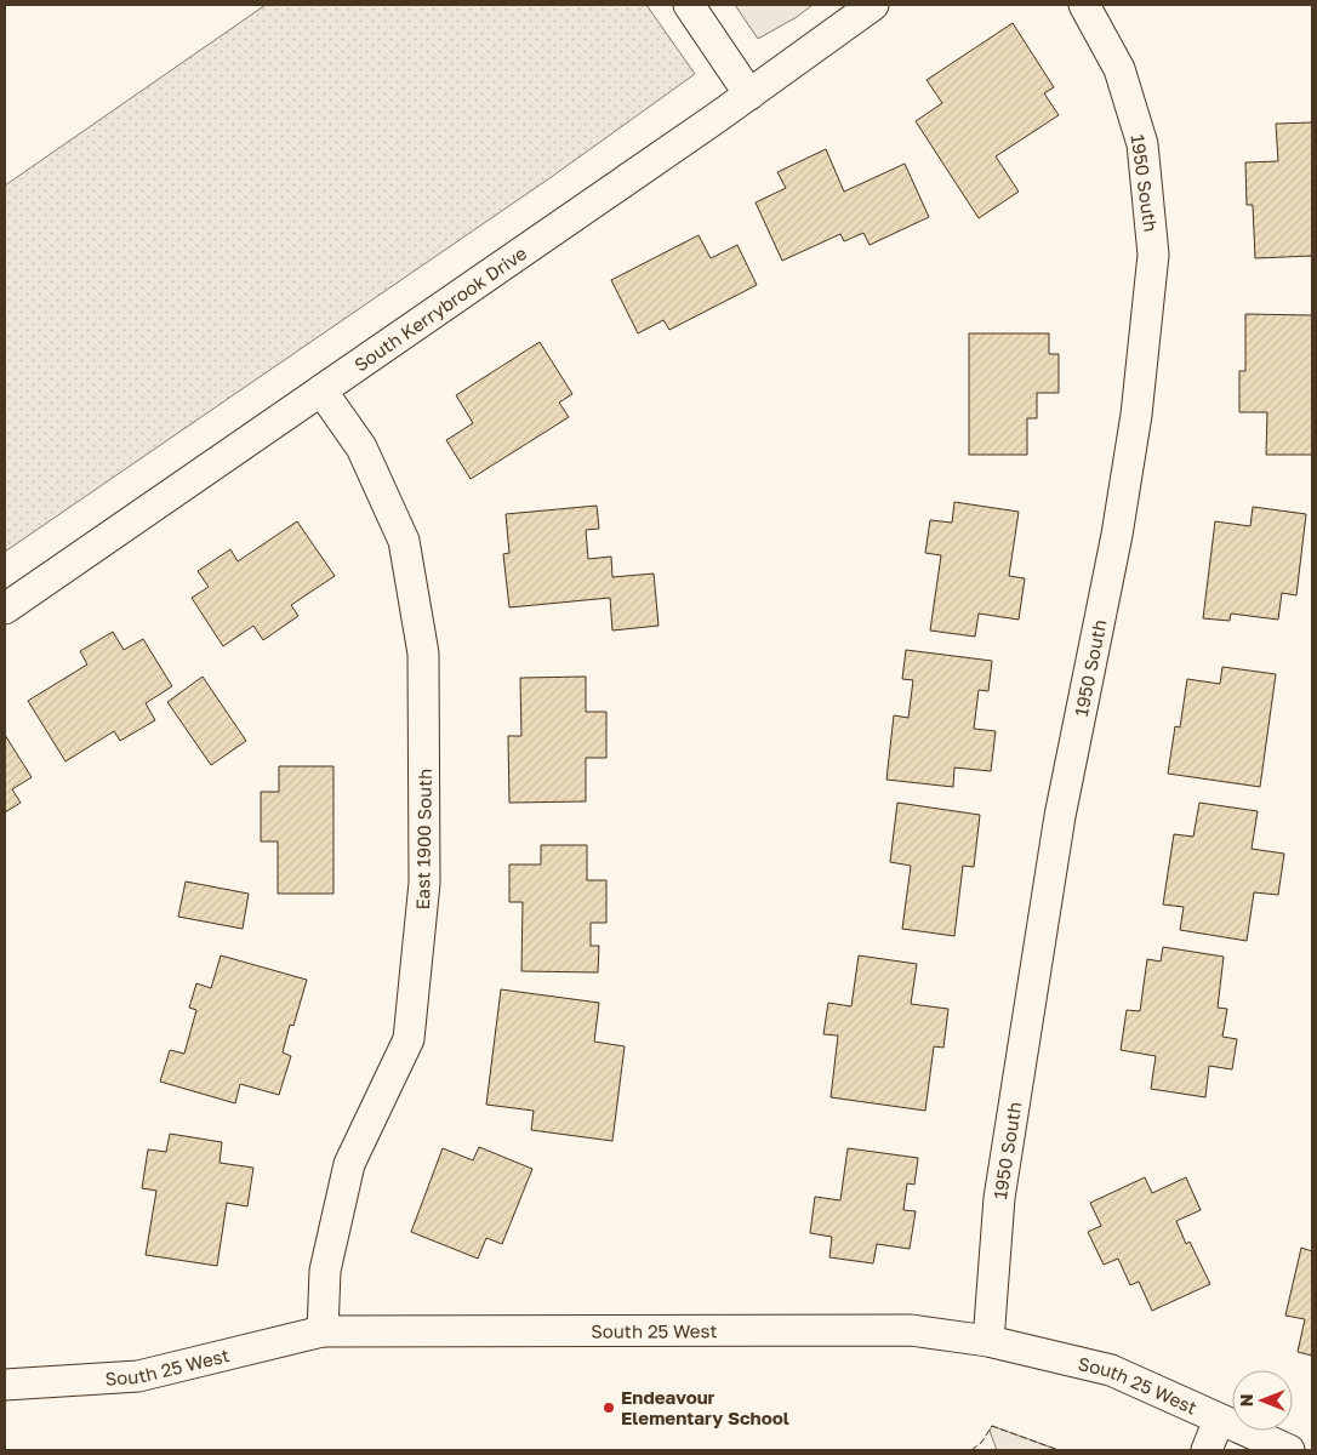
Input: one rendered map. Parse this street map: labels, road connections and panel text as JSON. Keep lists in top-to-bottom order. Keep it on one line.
{"streets":{"street":["1950 South","South Kerrybrook Drive","East 1900 South","South 25 West"]},"crossings":[["1950 South","South 25 West"],["South Kerrybrook Drive","East 1900 South"],["East 1900 South","South 25 West"]],"places":["Endeavour Elementary School"],"north":"left"}
